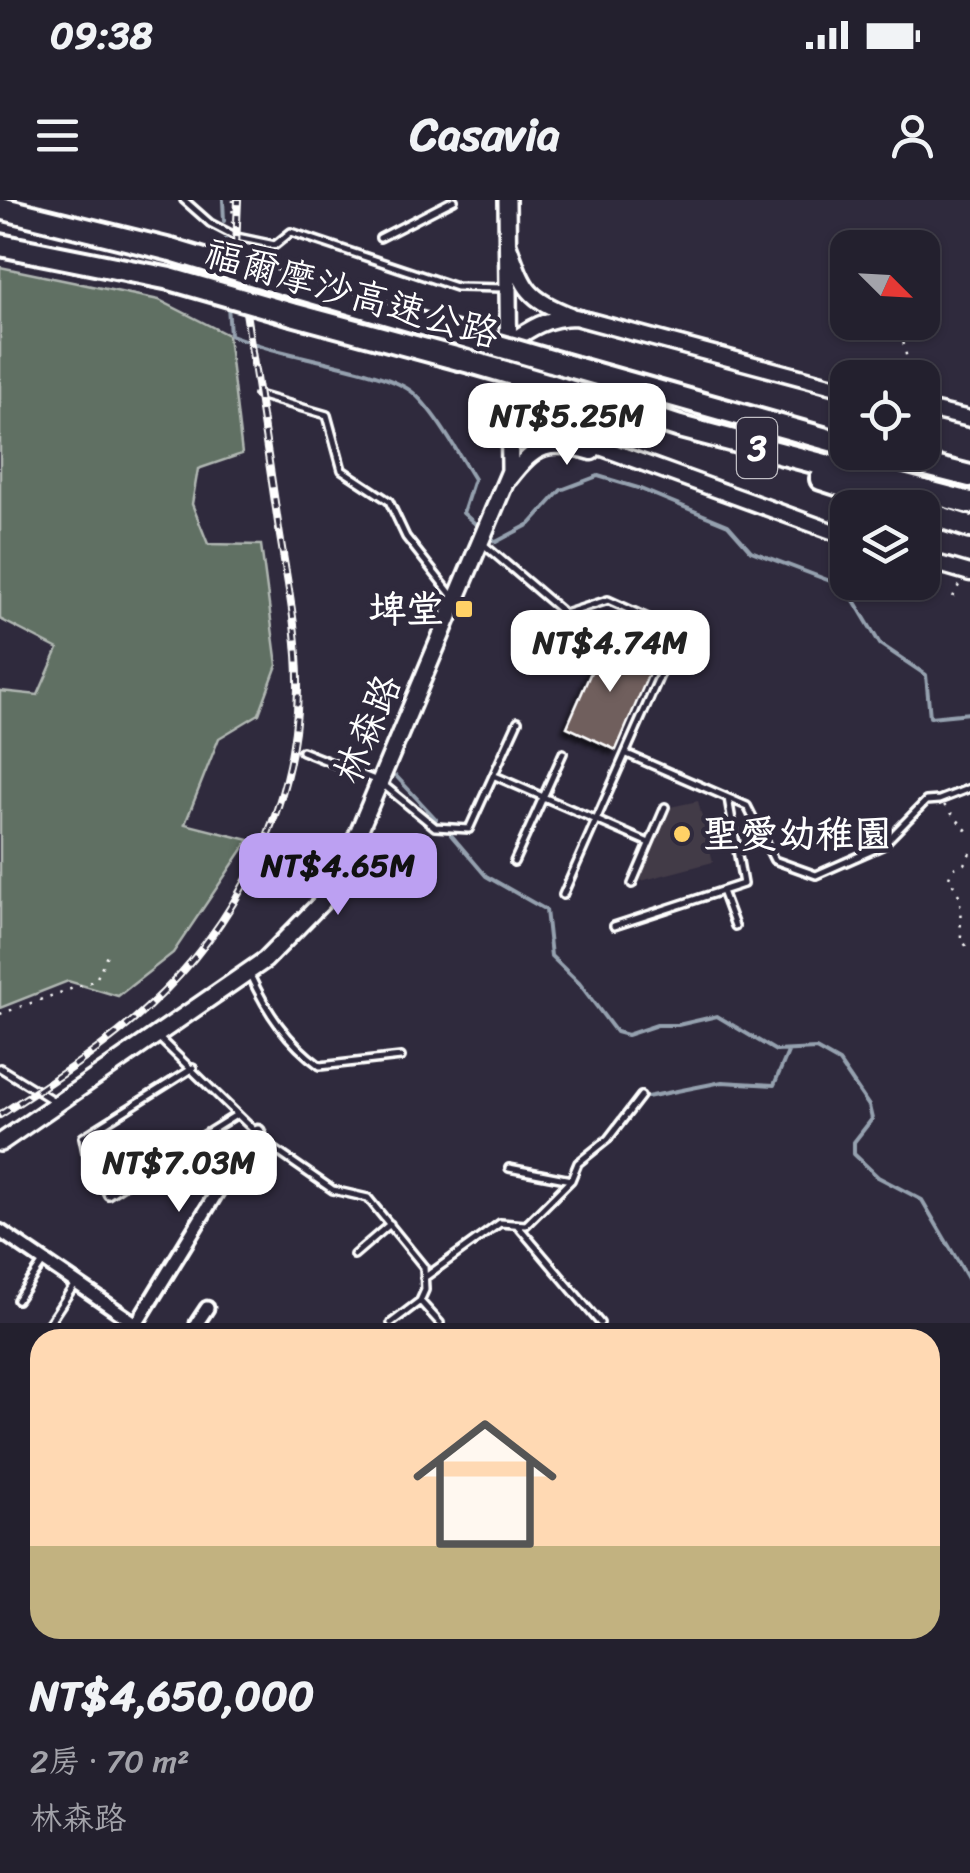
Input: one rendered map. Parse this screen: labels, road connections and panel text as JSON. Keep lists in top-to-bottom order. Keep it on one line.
{"streets":{"highway":["福爾摩沙高速公路","3"],"main road":["林森路"]},"places":{"transit":["埤堂"],"other":["聖愛幼稚園"]},"north":"bottom right","page":{"status":"09:38","header":"Casavia","price":["NT$5.25M","NT$4.74M","NT$4.65M","NT$7.03M"],"list":[{"name":"NT$4,650,000","note":"2房 · 70 m² · 林森路"}]}}
